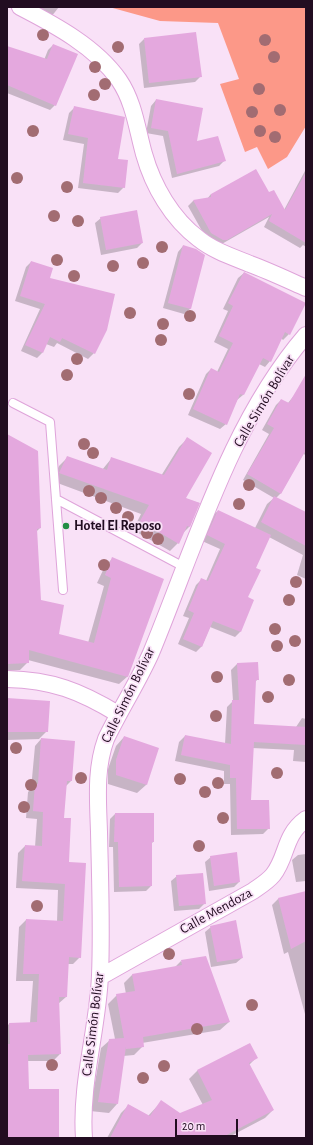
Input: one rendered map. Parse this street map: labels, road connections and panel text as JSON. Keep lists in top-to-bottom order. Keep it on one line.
{"streets":{"street":["Calle Simón Bolívar","Calle Mendoza"]},"crossings":[["Calle Simón Bolívar","Calle Mendoza"]],"places":["Hotel El Reposo"],"scale_bar":"20 m"}
